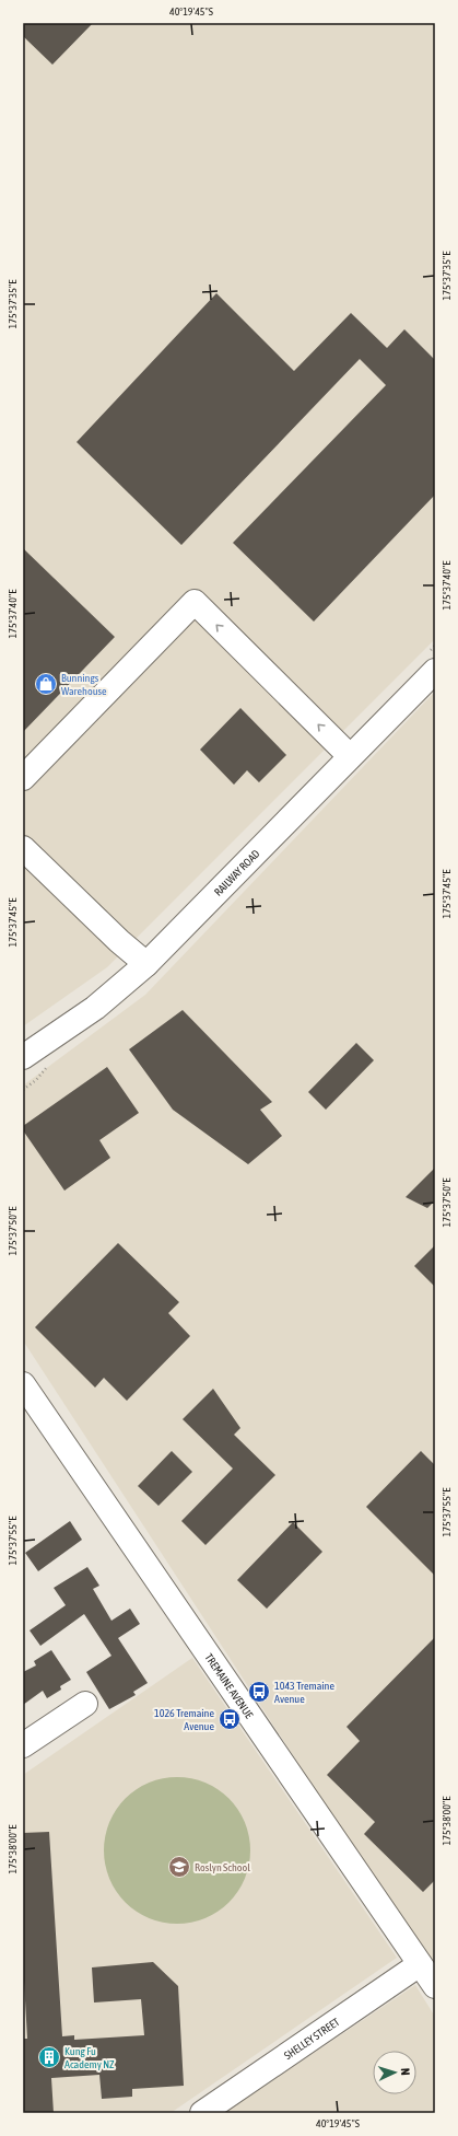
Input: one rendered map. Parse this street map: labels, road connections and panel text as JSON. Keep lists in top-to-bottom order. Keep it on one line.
{"streets":{"main road":["RAILWAY ROAD","TREMAINE AVENUE","SHELLEY STREET"]},"crossings":[["TREMAINE AVENUE","SHELLEY STREET"]],"places":{"shop":["Bunnings Warehouse"],"bus stop":["1043 Tremaine Avenue","1026 Tremaine Avenue"],"school or university":["Roslyn School"],"building":["Kung Fu Academy NZ"]},"north":"right","coordinates":["40°19'45\"S","175°37'35\"E","175°37'40\"E","175°37'45\"E","175°37'50\"E","175°37'55\"E","175°38'00\"E"]}
